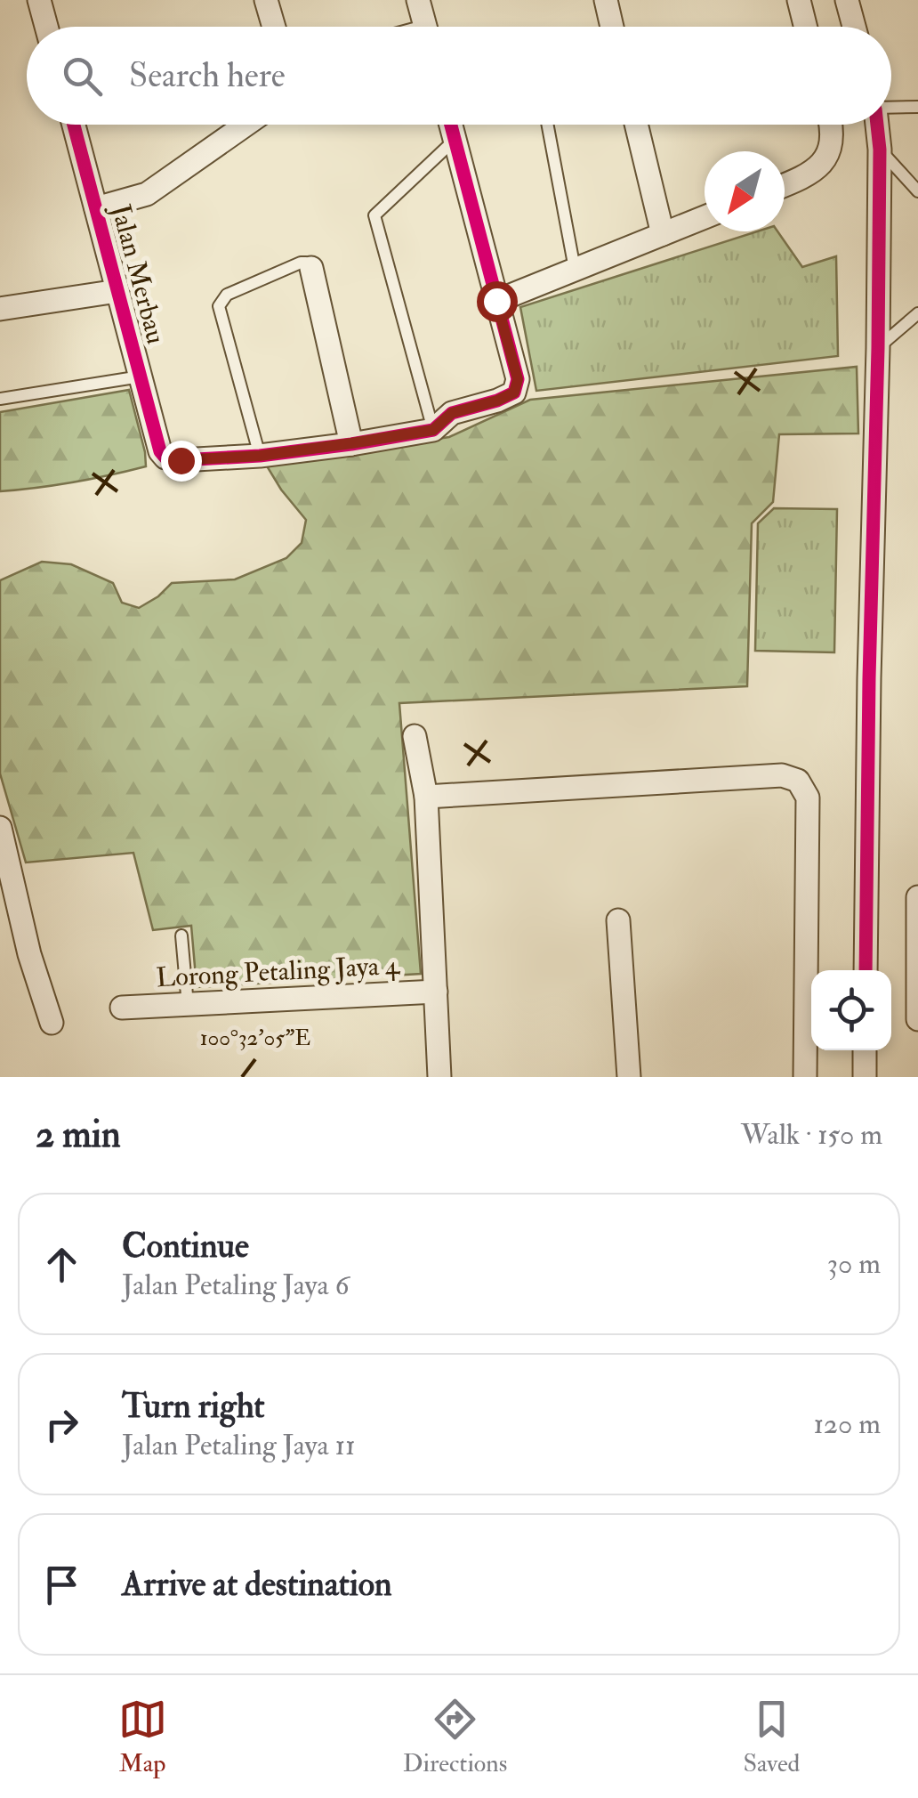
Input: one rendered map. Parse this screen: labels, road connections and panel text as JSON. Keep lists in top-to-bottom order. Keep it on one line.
{"streets":{"street":["Jalan Merbau","Lorong Petaling Jaya 4"]},"north":"bottom left","page":{"search":"Search here","heading":["2 min","Walk · 150 m"],"list":[["Continue","Jalan Petaling Jaya 6","30 m"],["Turn right","Jalan Petaling Jaya 11","120 m"],"Arrive at destination"],"nav":["Map","Directions","Saved"]},"coordinates":["100°32'05\"E"]}
